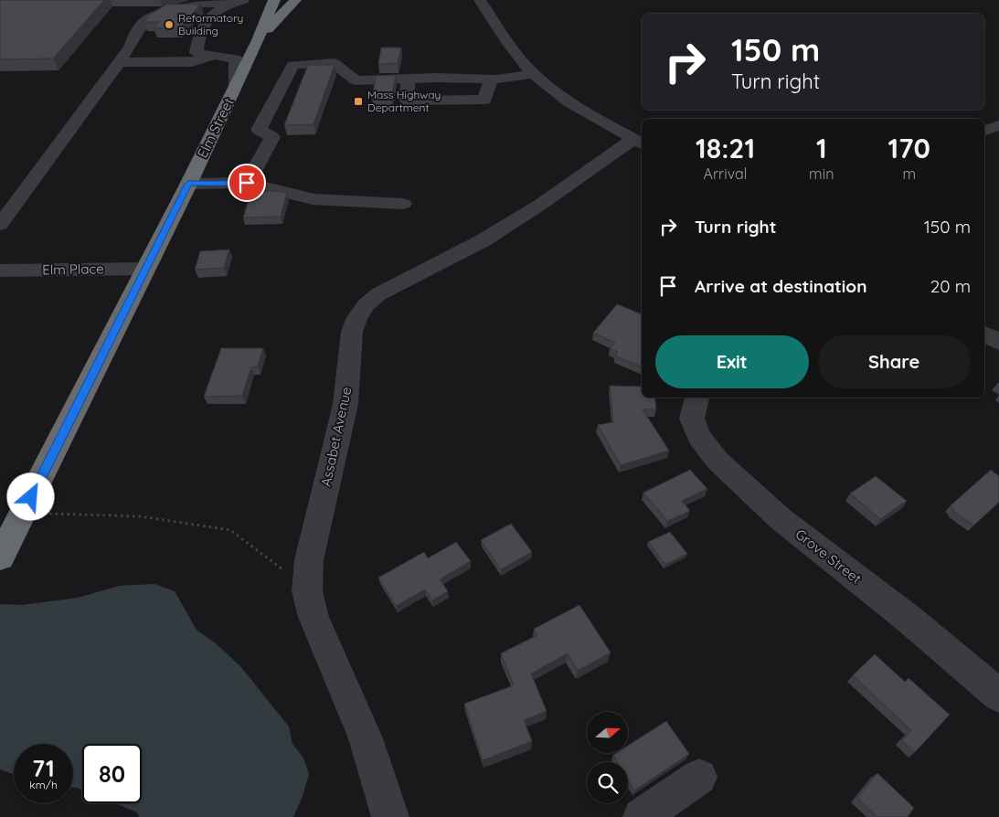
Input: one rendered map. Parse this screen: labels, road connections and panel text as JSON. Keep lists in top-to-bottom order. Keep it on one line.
{"streets":{"highway":["Elm Street"],"street":["Elm Place","Assabet Avenue","Grove Street"]},"crossings":[["Elm Street","Elm Place"]],"places":{"other":["Reformatory Building"],"transit":["Mass Highway Department"]},"north":"right","page":{"turn":["150 m","Turn right"],"eta":["18:21","Arrival","1","min","170","m"],"list":[{"name":"Turn right","value":"150 m"},{"name":"Arrive at destination","value":"20 m"}],"buttons":["Exit","Share"],"speed":"71 km/h","limit":"80"}}
